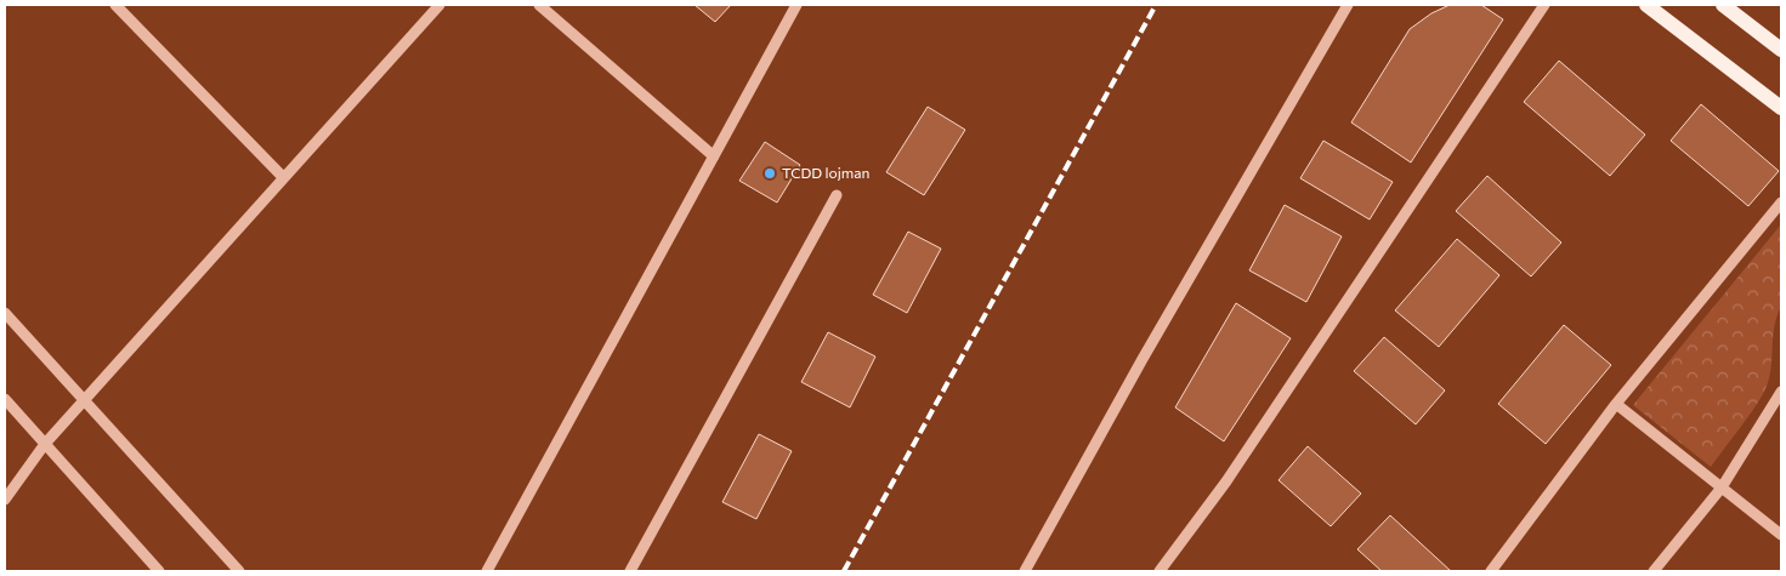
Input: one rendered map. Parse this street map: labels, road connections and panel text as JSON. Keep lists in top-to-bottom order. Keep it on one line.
{"places":["TCDD lojman"]}
